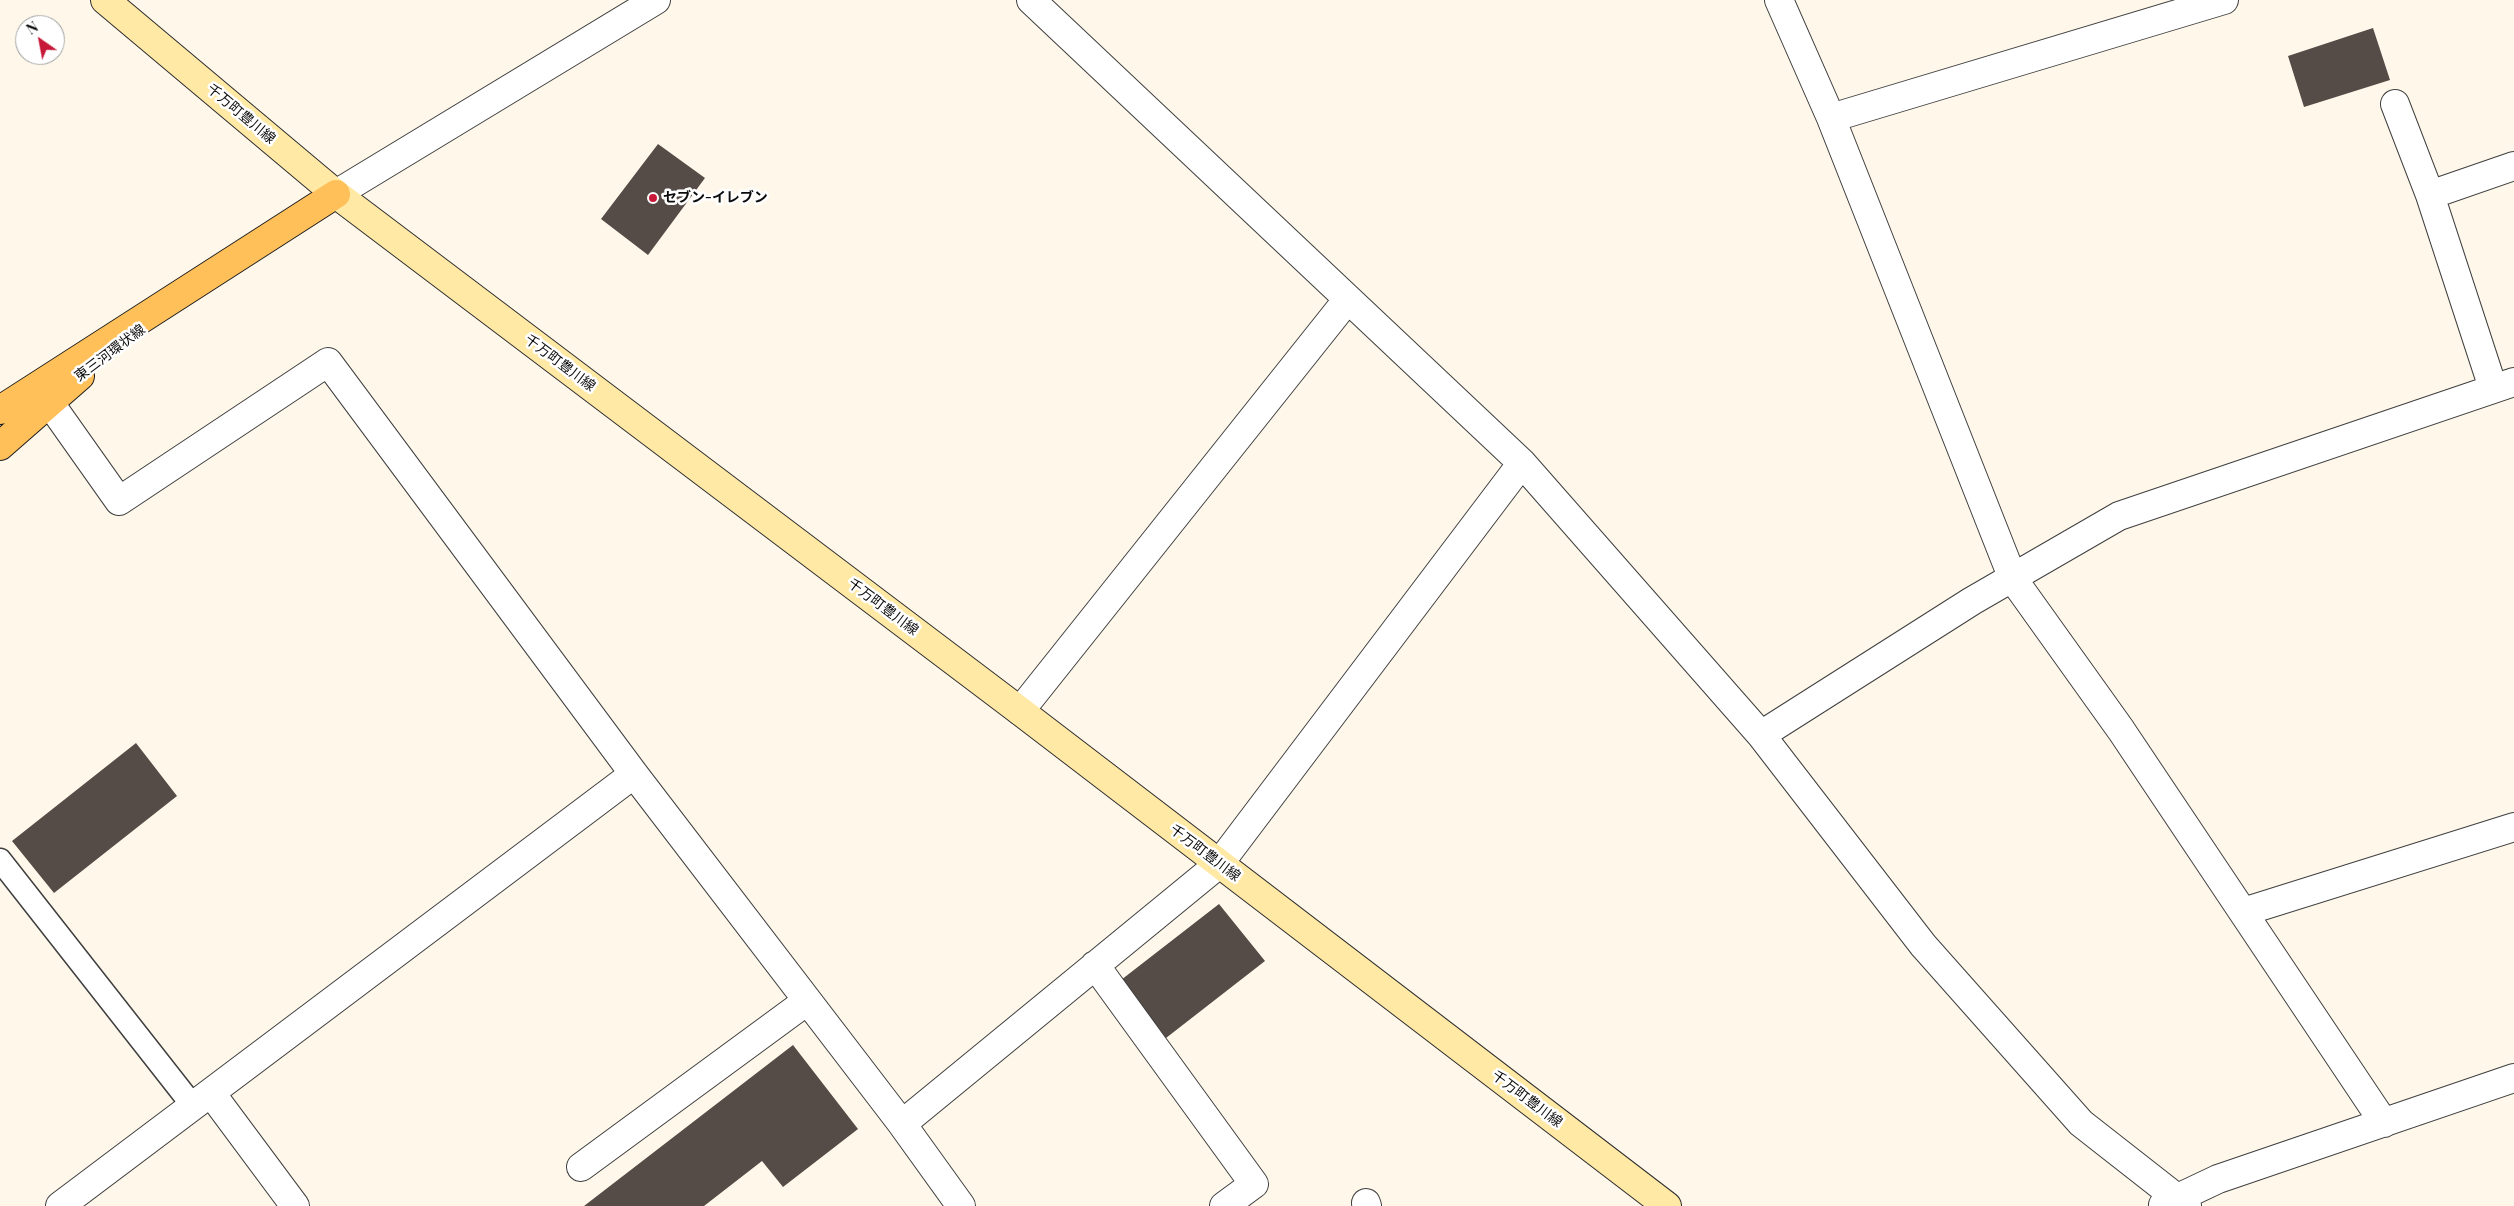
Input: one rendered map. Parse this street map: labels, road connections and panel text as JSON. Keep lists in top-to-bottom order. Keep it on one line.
{"streets":{"main road":["千万町豊川線","東三河環状線"]},"crossings":[["千万町豊川線","東三河環状線"]],"places":["セブン-イレブン"],"north":"top left"}
